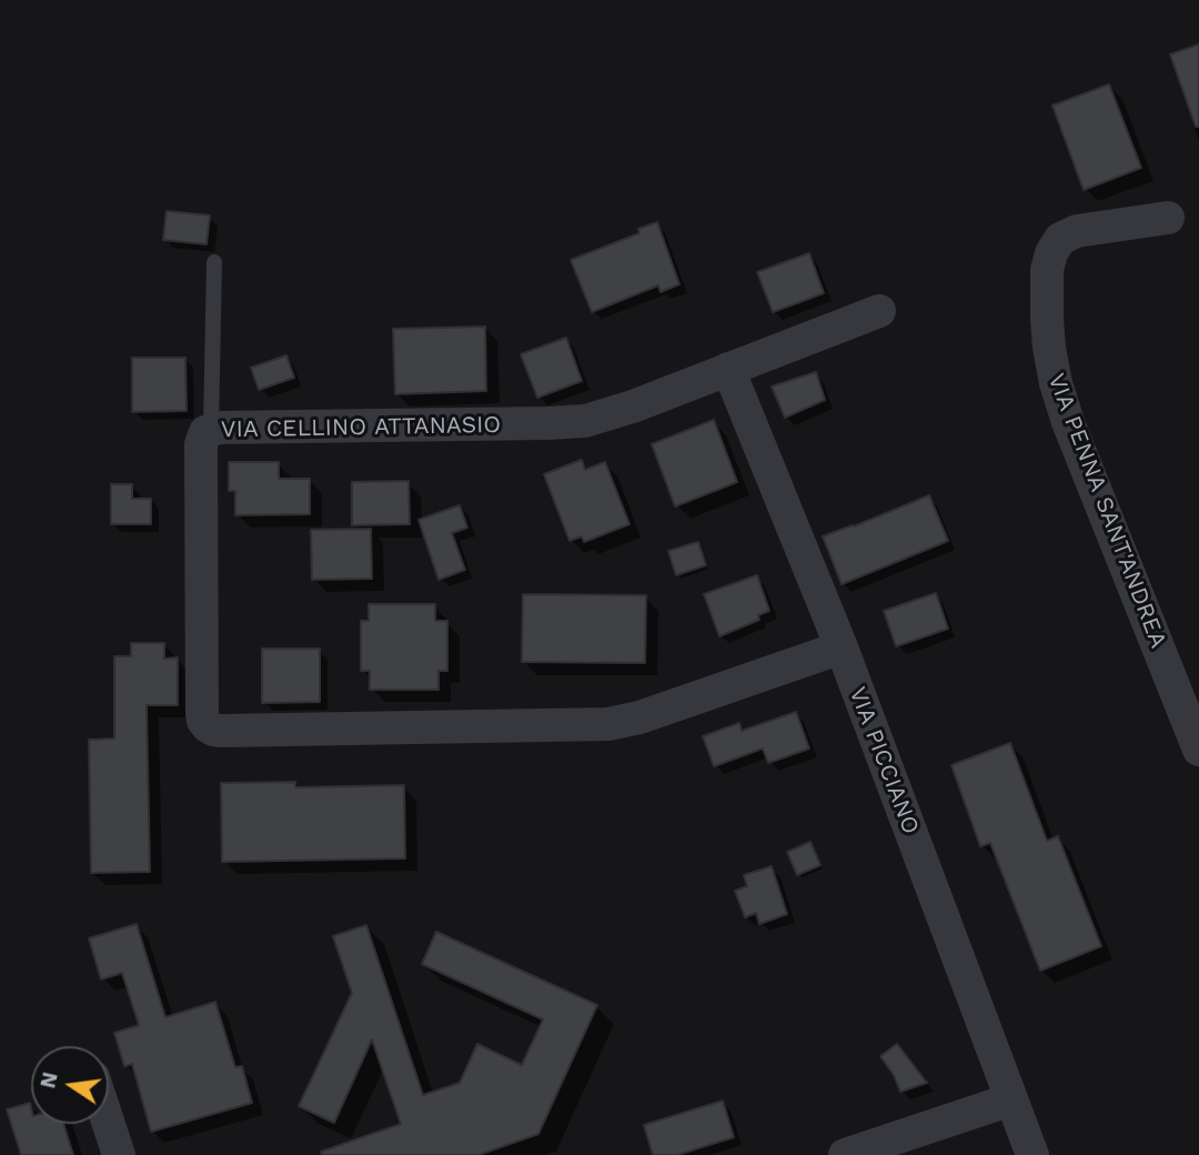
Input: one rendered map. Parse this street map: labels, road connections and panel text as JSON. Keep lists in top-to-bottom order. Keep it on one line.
{"streets":{"street":["VIA CELLINO ATTANASIO","VIA PENNA SANT'ANDREA","VIA PICCIANO"]},"crossings":[["VIA CELLINO ATTANASIO","VIA PICCIANO"]],"north":"left"}
